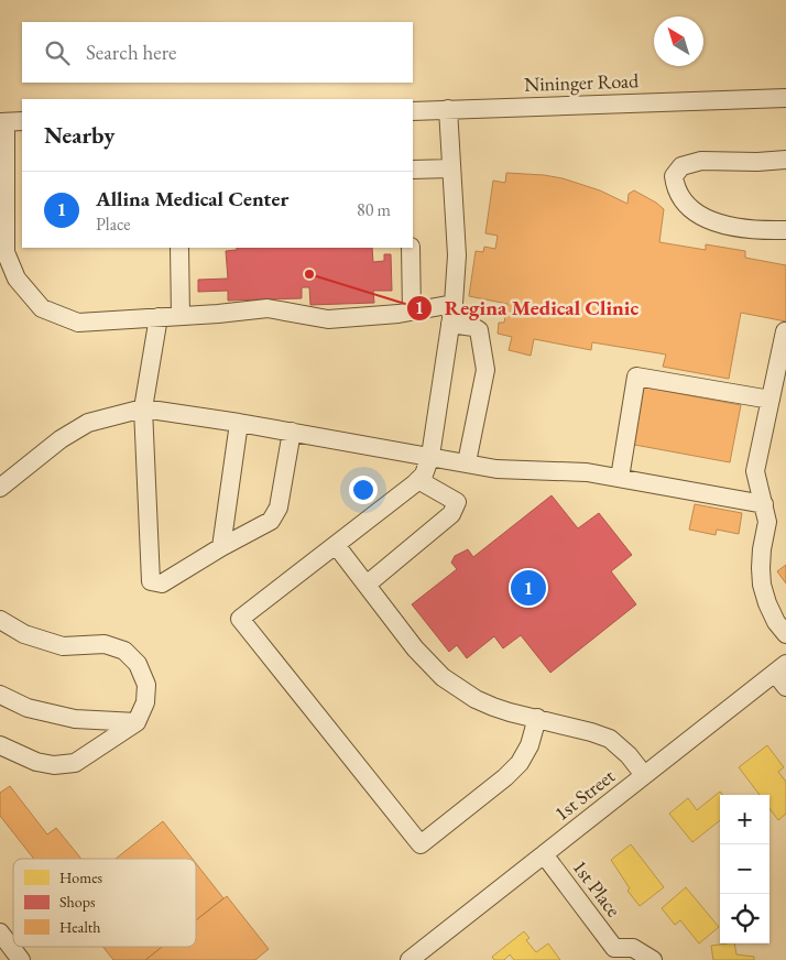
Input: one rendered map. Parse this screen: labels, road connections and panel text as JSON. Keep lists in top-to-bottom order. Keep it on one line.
{"streets":{"street":["Nininger Road","1st Street","1st Place"]},"crossings":[["1st Street","1st Place"]],"places":["Regina Medical Clinic"],"legend":["Homes","Shops","Health"],"north":"top left","page":{"search":"Search here","heading":"Nearby","list":[{"mark":"1","name":"Allina Medical Center","note":"Place","value":"80 m"}],"pins":"1","map_buttons":["+","−"]}}
